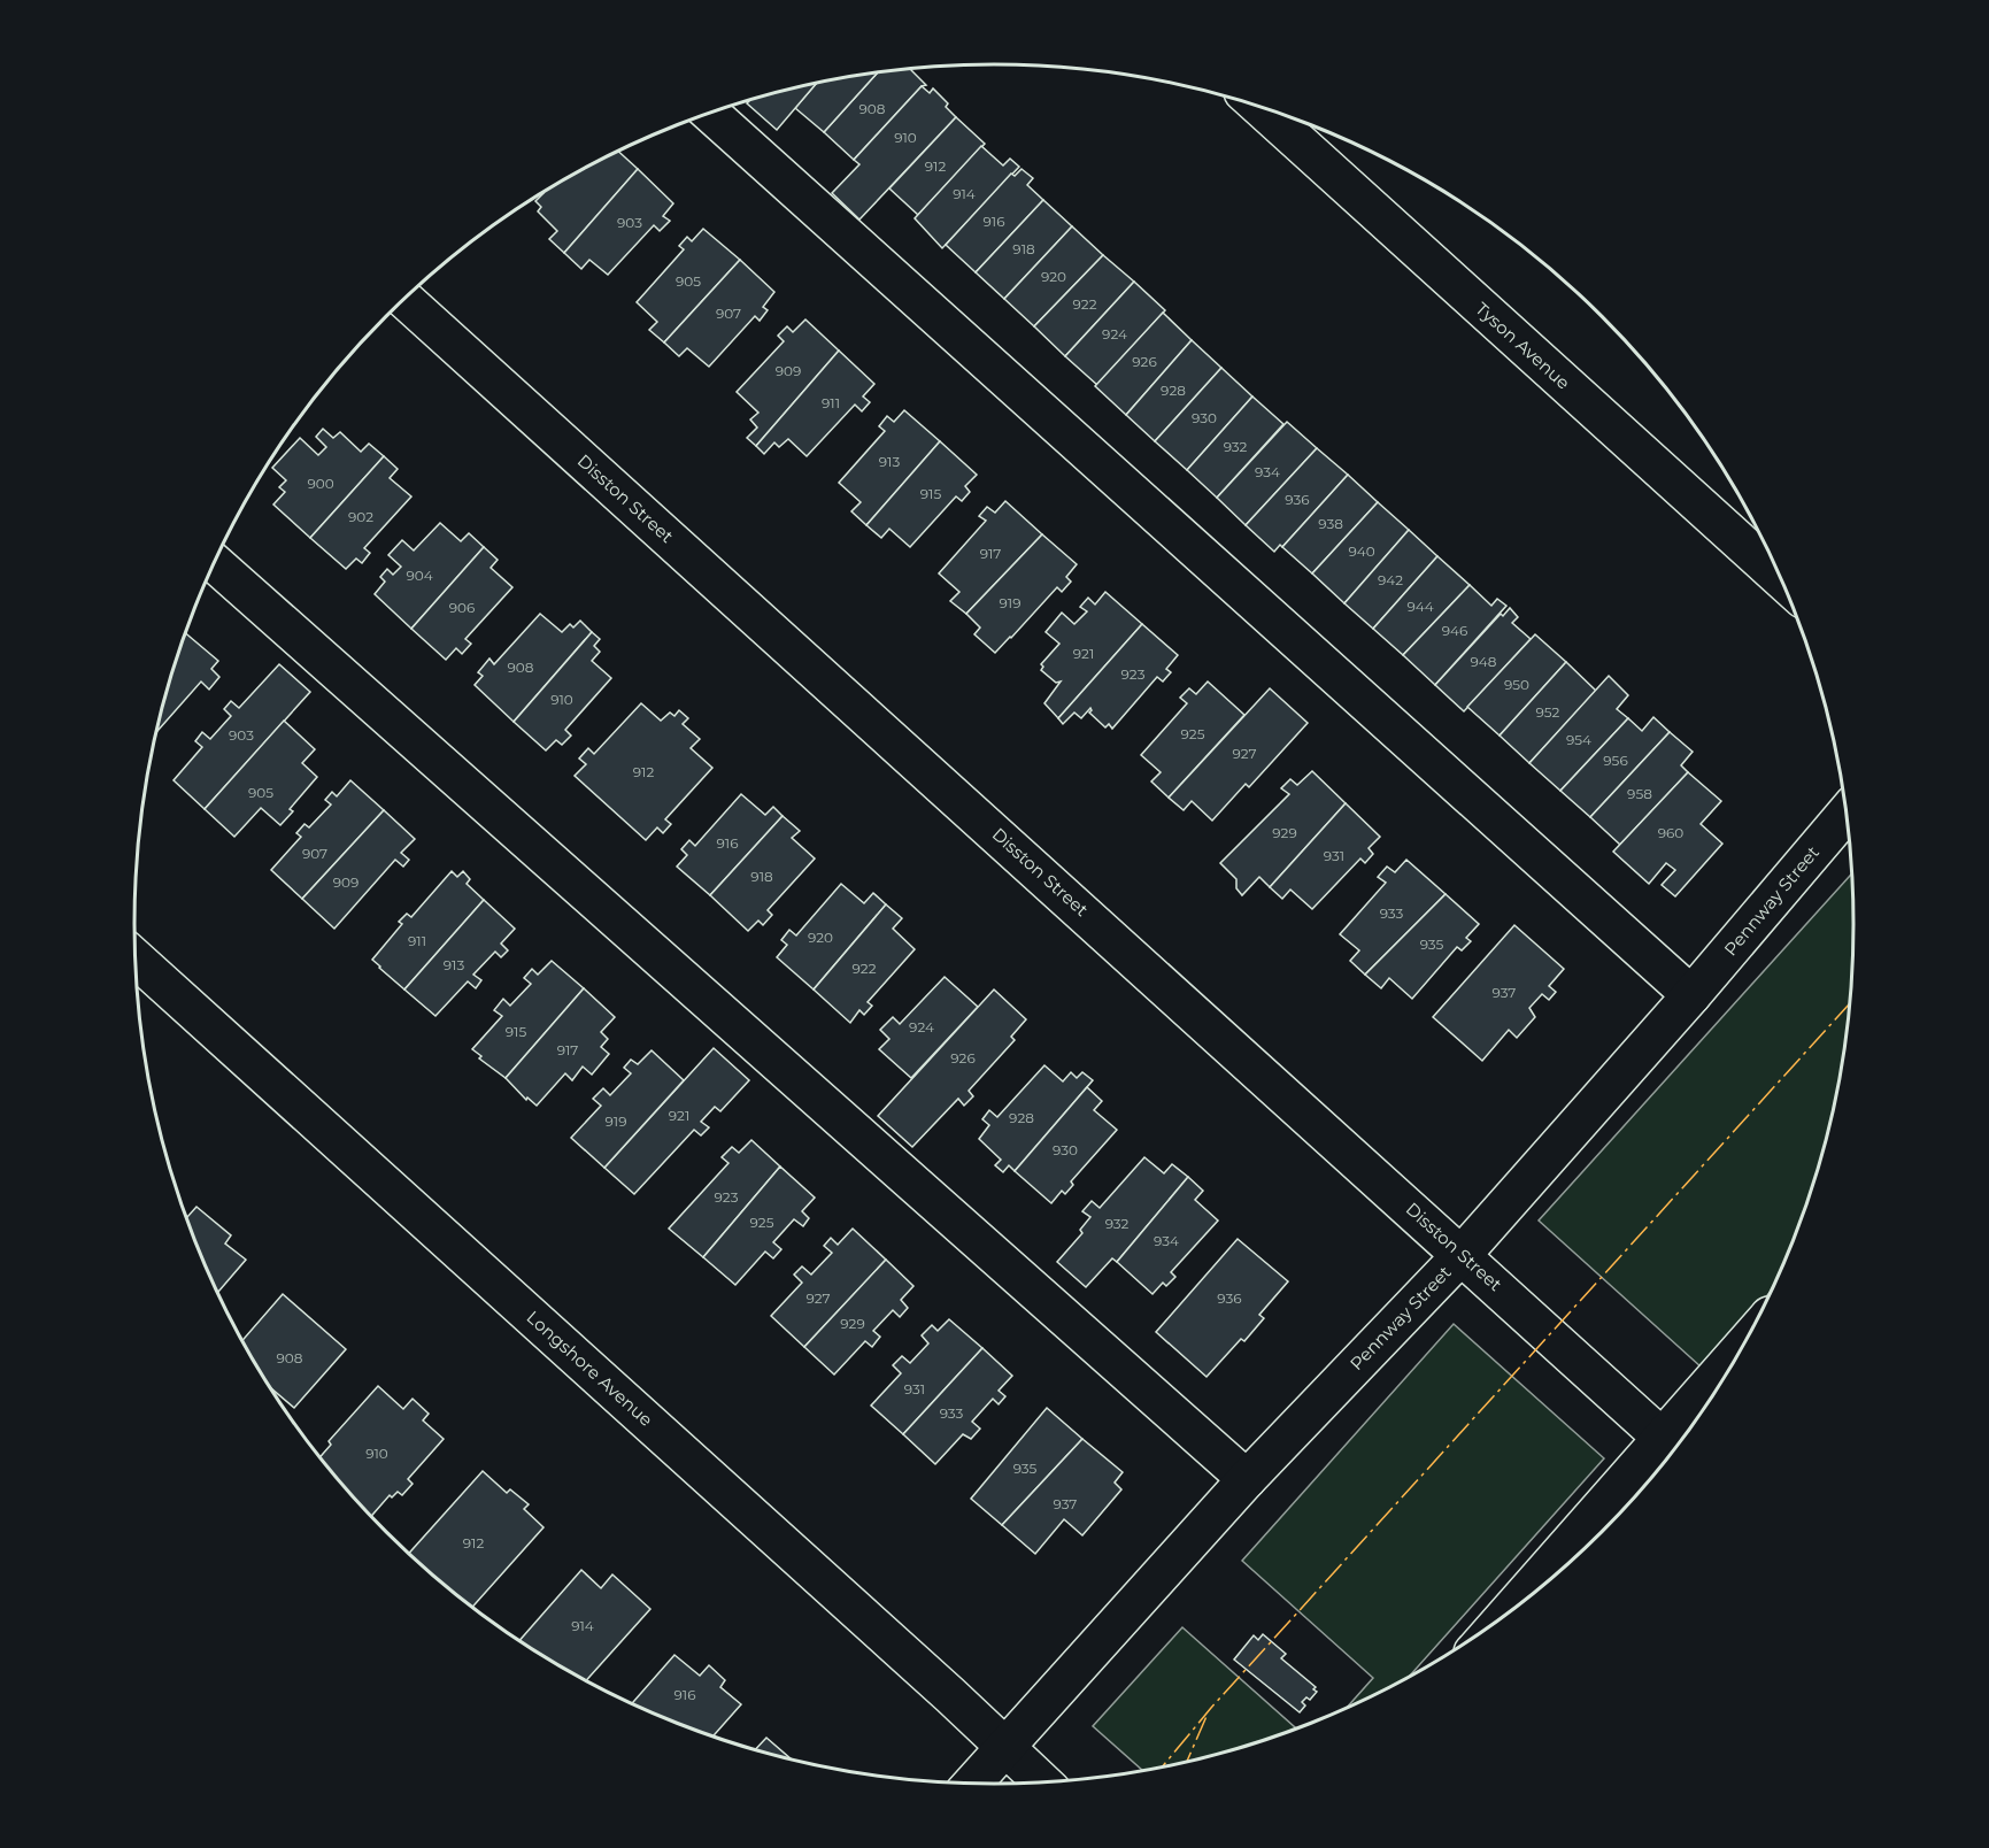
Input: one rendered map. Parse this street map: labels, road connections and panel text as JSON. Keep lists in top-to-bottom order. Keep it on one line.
{"streets":{"street":["Tyson Avenue","Disston Street","Pennway Street","Longshore Avenue"]},"crossings":[["Disston Street","Pennway Street"],["Pennway Street","Longshore Avenue"]],"house_numbers":["908","910","912","914","916","903","918","920","905","922","907","924","926","909","928","911","930","932","913","934","900","915","936","902","938","940","917","904","942","919","944","906","946","921","948","908","923","950","910","952","925","903","954","927","956","912","905","958","929","960","916","907","931","918","909","933","920","911","935","913","922","937","924","915","917","926","921","928","919","930","923","925","932","934","927","936","929","908","931","933","910","935","937","912","914","916"]}
